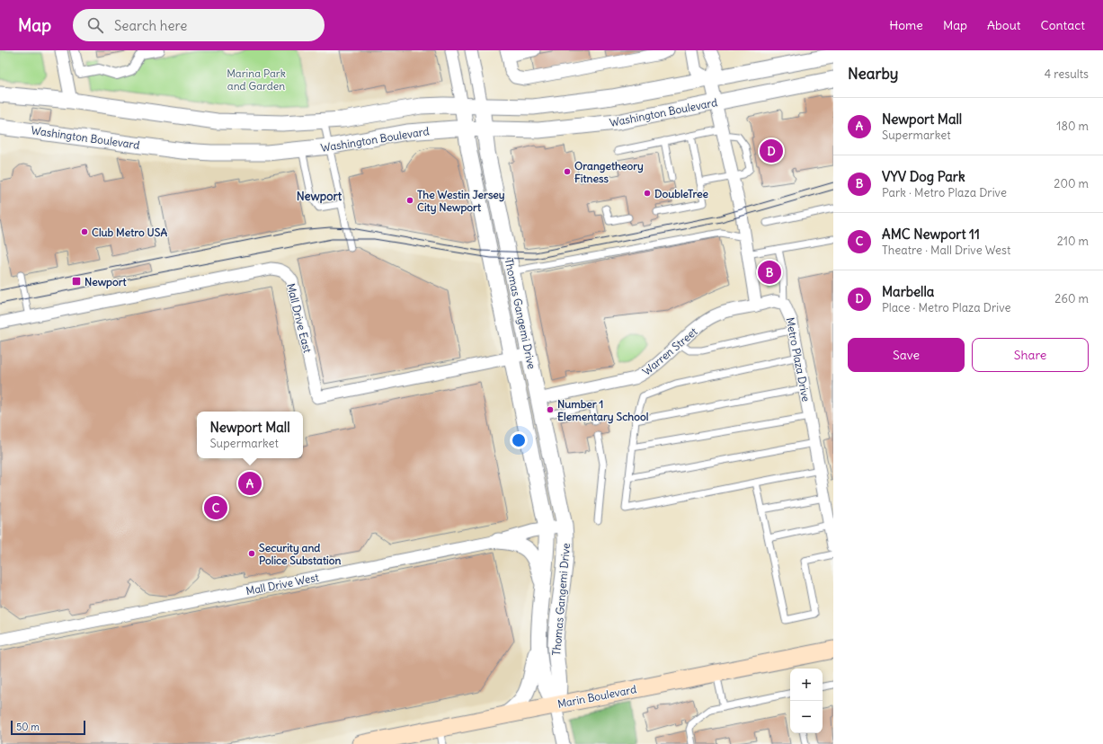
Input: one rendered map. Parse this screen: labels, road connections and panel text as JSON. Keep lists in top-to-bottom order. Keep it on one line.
{"streets":{"main road":["Marin Boulevard"],"street":["Washington Boulevard","Thomas Gangemi Drive","Mall Drive East","Warren Street","Metro Plaza Drive","Mall Drive West"]},"crossings":[["Washington Boulevard","Thomas Gangemi Drive"],["Thomas Gangemi Drive","Mall Drive East"],["Thomas Gangemi Drive","Warren Street"],["Thomas Gangemi Drive","Mall Drive West"],["Thomas Gangemi Drive","Marin Boulevard"],["Warren Street","Metro Plaza Drive"]],"districts":["Newport"],"parks":["Marina Park and Garden"],"places":{"other":["Orangetheory Fitness","DoubleTree","The Westin Jersey City Newport","Club Metro USA","Number 1 Elementary School","Security and Police Substation"],"transit":["Newport"]},"scale_bar":"50 m","page":{"header":"Map","search":"Search here","nav":["Home","Map","About","Contact"],"heading":["Nearby","4 results"],"list":[{"mark":"A","name":"Newport Mall","note":"Supermarket","value":"180 m"},{"mark":"B","name":"VYV Dog Park","note":"Park · Metro Plaza Drive","value":"200 m"},{"mark":"C","name":"AMC Newport 11","note":"Theatre · Mall Drive West","value":"210 m"},{"mark":"D","name":"Marbella","note":"Place · Metro Plaza Drive","value":"260 m"}],"pins":["D","B","A","C"],"buttons":["Save","Share"],"popup":["Newport Mall","Supermarket"],"map_buttons":["+","−"],"scale":"50 m"}}
